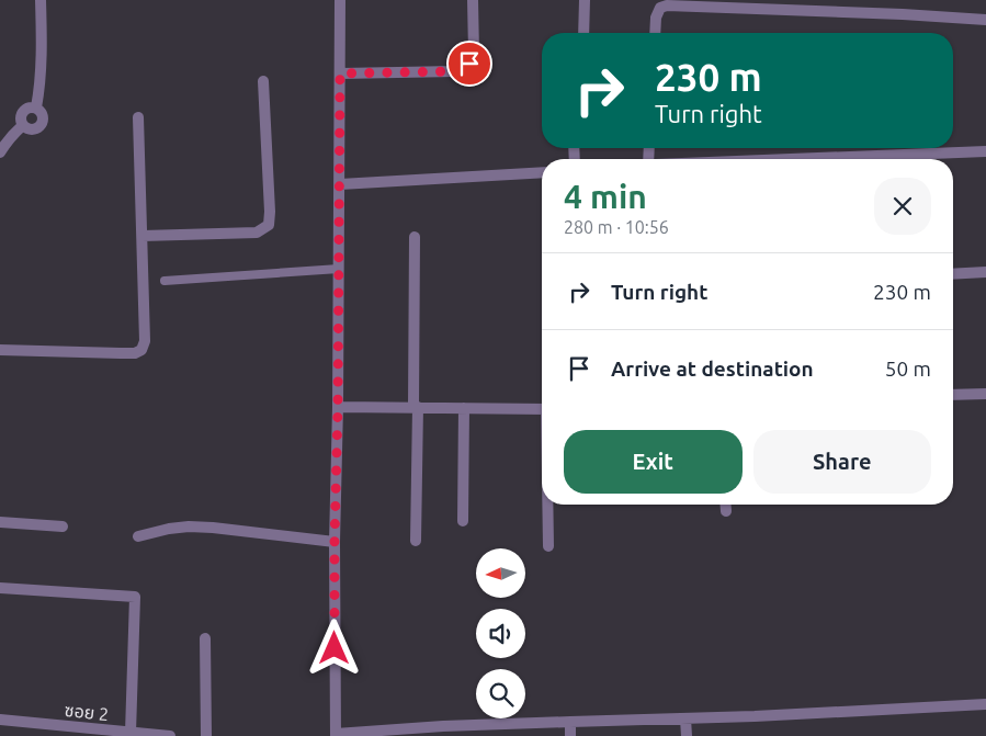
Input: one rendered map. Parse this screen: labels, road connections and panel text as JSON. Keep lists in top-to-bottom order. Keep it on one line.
{"streets":{"street":["ซอย 2"]},"north":"left","page":{"turn":["230 m","Turn right"],"heading":["4 min","280 m · 10:56"],"list":[{"name":"Turn right","value":"230 m"},{"name":"Arrive at destination","value":"50 m"}],"buttons":["Exit","Share"]}}
